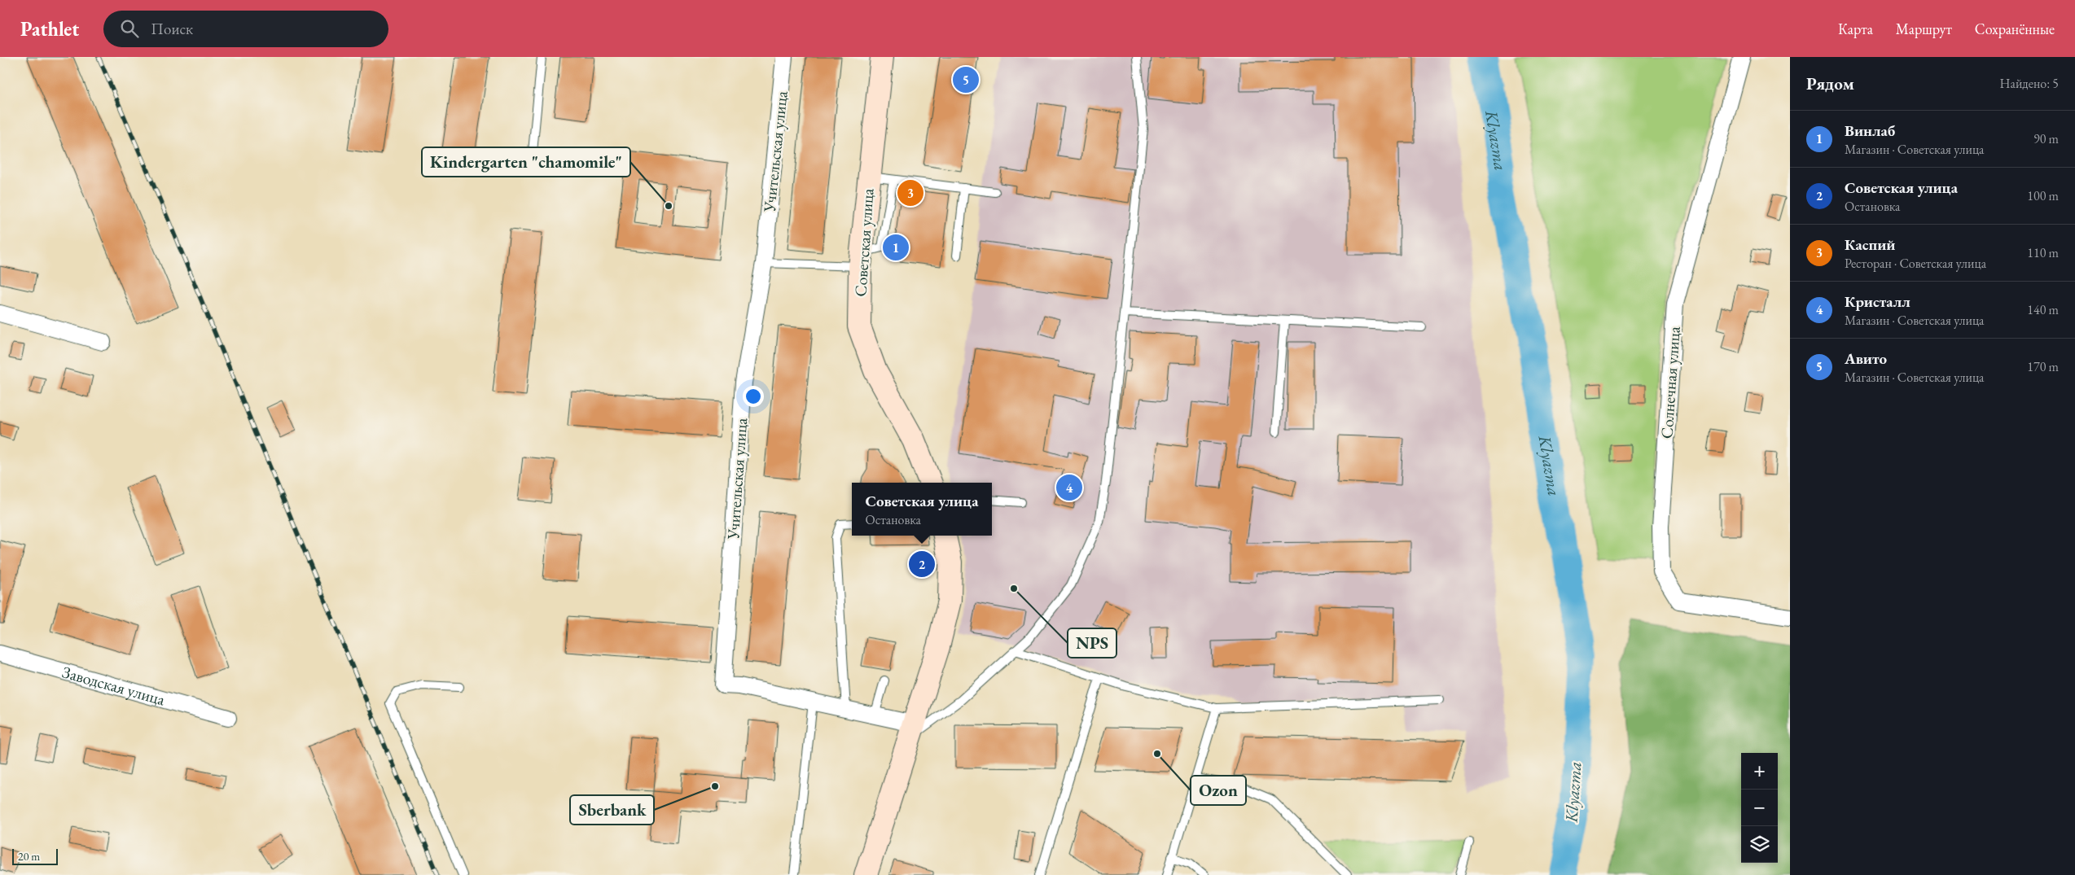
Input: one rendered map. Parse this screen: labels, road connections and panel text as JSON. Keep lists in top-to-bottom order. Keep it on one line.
{"streets":{"main road":["Советская улица"],"street":["Учительская улица","Солнечная улица","Заводская улица"]},"water":["Klyazma"],"places":["Kindergarten \"chamomile\"","NPS","Ozon","Sberbank"],"scale_bar":"20 m","page":{"header":"Pathlet","search":"Поиск","nav":["Карта","Маршрут","Сохранённые"],"heading":["Рядом","Найдено: 5"],"pins":["5","3","1","4","2"],"list":[{"mark":"1","name":"Винлаб","note":"Магазин · Советская улица","value":"90 m"},{"mark":"2","name":"Советская улица","note":"Остановка","value":"100 m"},{"mark":"3","name":"Каспий","note":"Ресторан · Советская улица","value":"110 m"},{"mark":"4","name":"Кристалл","note":"Магазин · Советская улица","value":"140 m"},{"mark":"5","name":"Авито","note":"Магазин · Советская улица","value":"170 m"}],"popup":["Советская улица","Остановка"],"map_buttons":["+","−"],"scale":"20 m"}}
